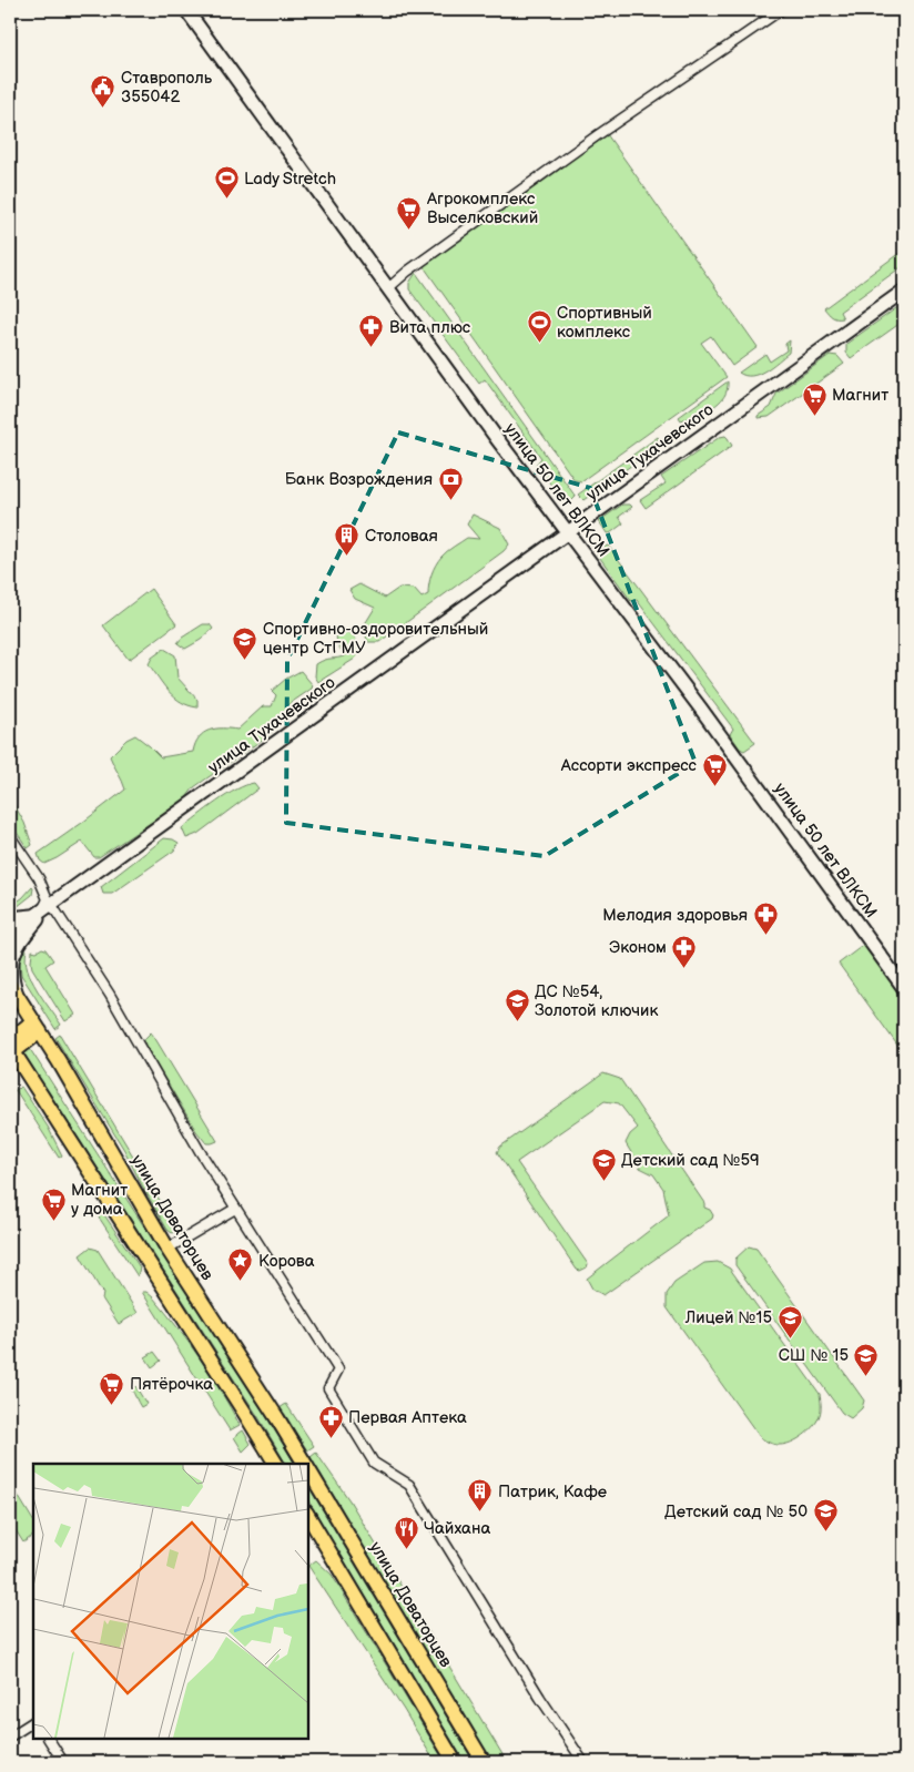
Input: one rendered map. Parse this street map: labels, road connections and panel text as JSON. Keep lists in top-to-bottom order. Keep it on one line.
{"streets":{"main road":["улица Доваторцев"],"street":["улица Тухачевского","улица 50 лет ВЛКСМ"]},"crossings":[["улица Тухачевского","улица 50 лет ВЛКСМ"]],"places":{"public building":["Ставрополь 355042"],"sports":["Lady Stretch","Спортивный комплекс"],"supermarket":["Агрокомплекс Выселковский","Магнит","Ассорти экспресс","Магнит у дома","Пятёрочка"],"pharmacy":["Вита плюс","Мелодия здоровья","Эконом","Первая Аптека"],"bank":["Банк Возрождения"],"building":["Столовая","Патрик, Кафе"],"school or university":["Спортивно-оздоровительный центр СтГМУ","ДС №54, Золотой ключик","Детский сад №59","Лицей №15","СШ № 15","Детский сад № 50"],"place":["Корова"],"restaurant":["Чайхана"]}}
